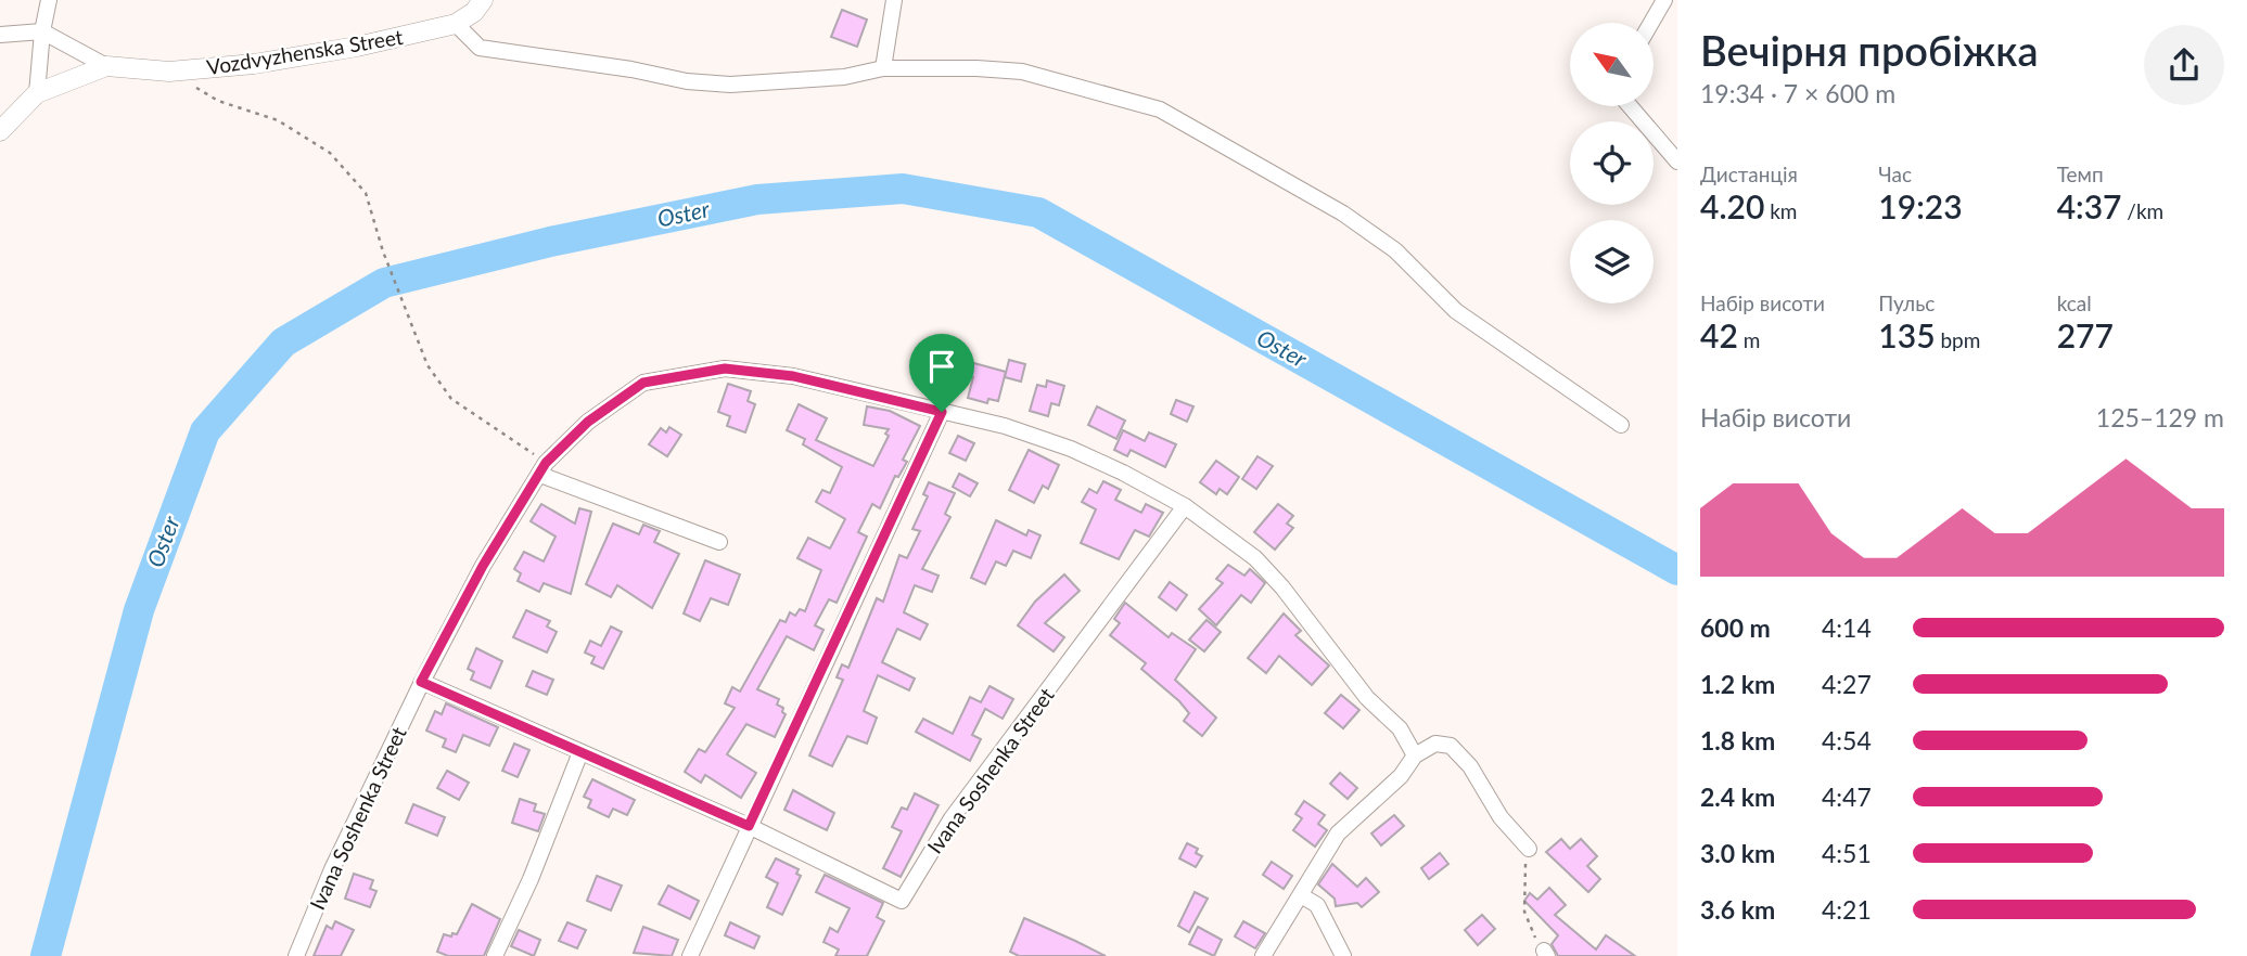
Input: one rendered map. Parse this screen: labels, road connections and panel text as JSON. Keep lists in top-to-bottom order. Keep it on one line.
{"streets":{"street":["Vozdvyzhenska Street","Ivana Soshenka Street"]},"water":["Oster"],"north":"top left","page":{"heading":["Вечірня пробіжка","19:34 · 7 × 600 m"],"stats":[["Дистанція","4.20 km"],["Час","19:23"],["Темп","4:37 /km"],["Набір висоти","42 m"],["Пульс","135 bpm"],["kcal","277"]],"chart":["Набір висоти","125–129 m"],"list":[{"name":"600 m","note":"4:14"},{"name":"1.2 km","note":"4:27"},{"name":"1.8 km","note":"4:54"},{"name":"2.4 km","note":"4:47"},{"name":"3.0 km","note":"4:51"},{"name":"3.6 km","note":"4:21"}]}}
